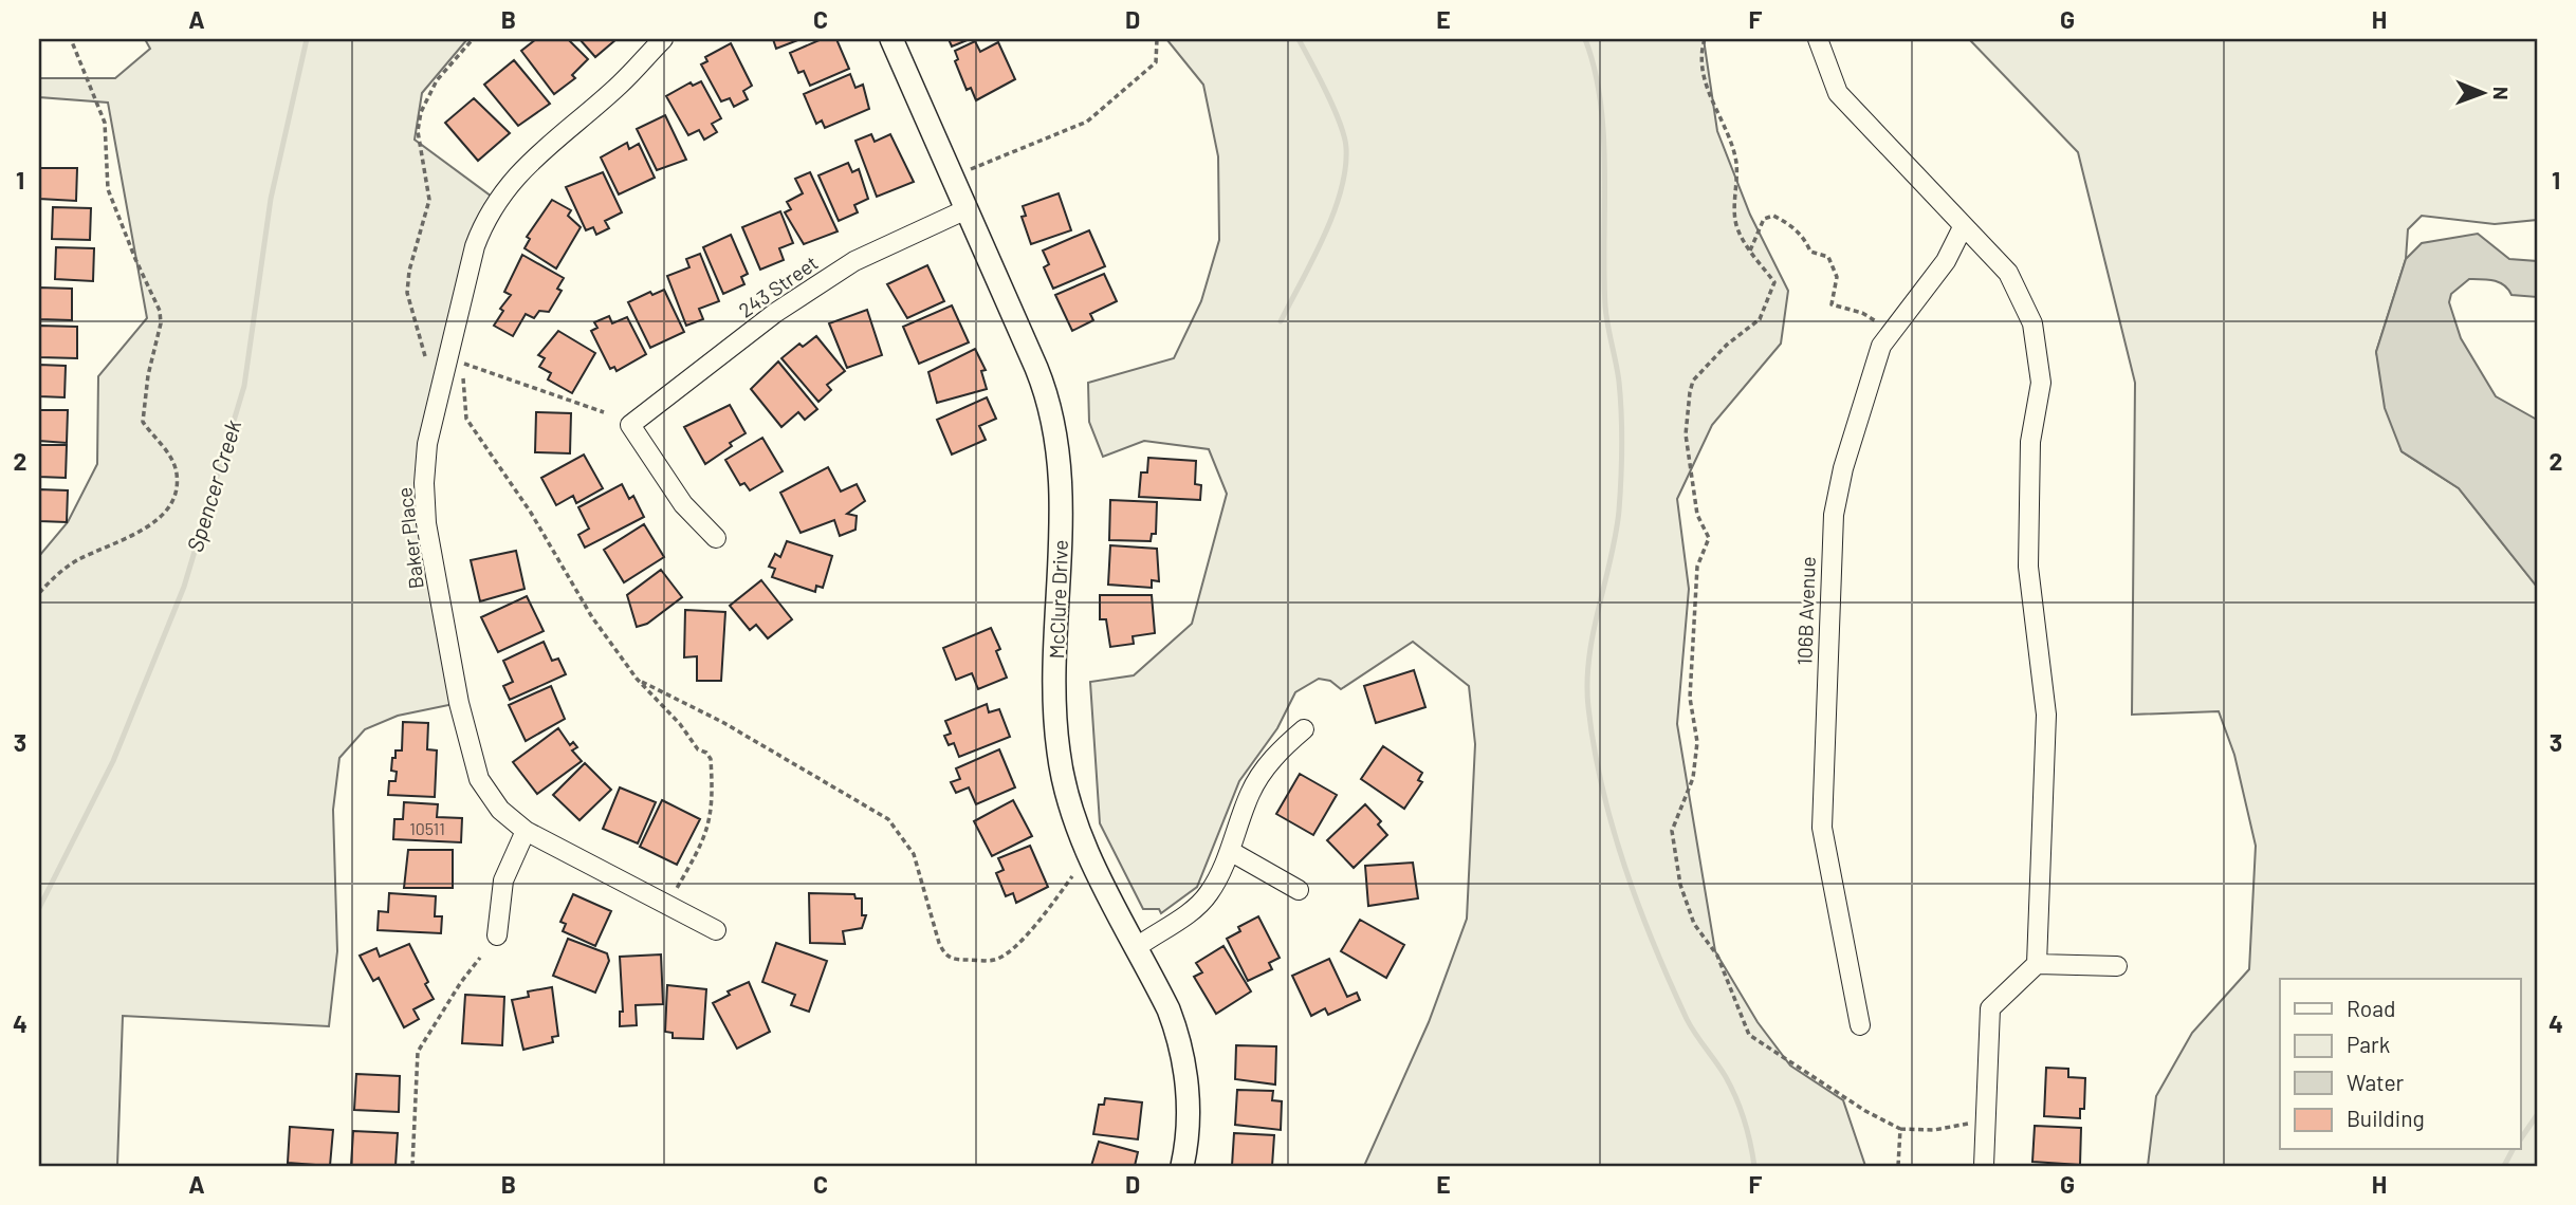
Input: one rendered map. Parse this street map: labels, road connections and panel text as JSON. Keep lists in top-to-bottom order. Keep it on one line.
{"streets":{"street":["243 Street","Baker Place","McClure Drive","106B Avenue"]},"crossings":[["243 Street","McClure Drive"]],"water":["Spencer Creek"],"house_numbers":["10511"],"legend":["Road","Park","Water","Building"],"north":"right","grid":{"columns":["A","B","C","D","E","F","G","H"],"rows":["1","2","3","4"]}}
